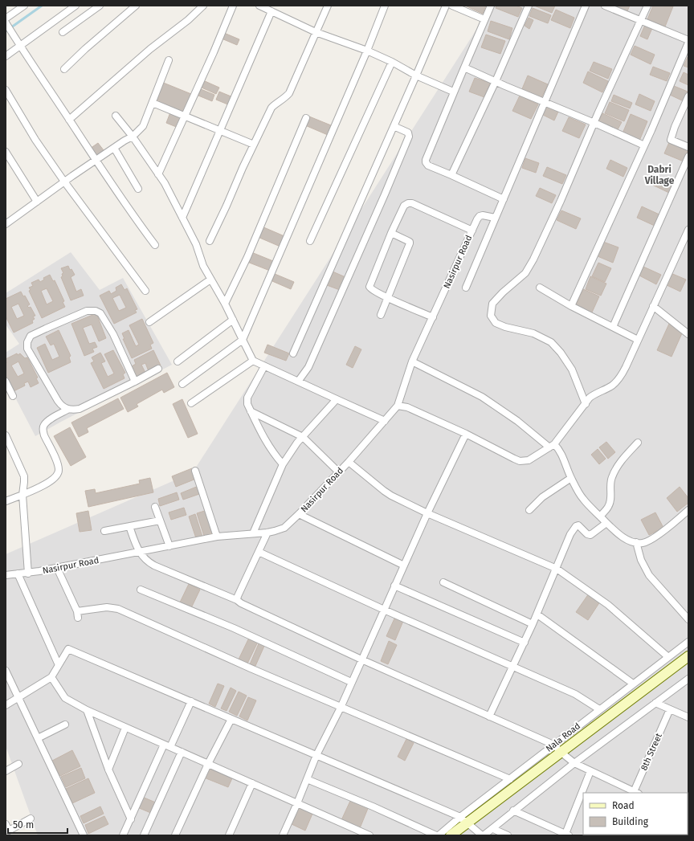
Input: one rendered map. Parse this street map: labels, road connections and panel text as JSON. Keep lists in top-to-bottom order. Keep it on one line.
{"streets":{"street":["Nasirpur Road","Nala Road","8th Street"]},"districts":["Dabri Village"],"legend":["Road","Building"],"scale_bar":"50 m"}
